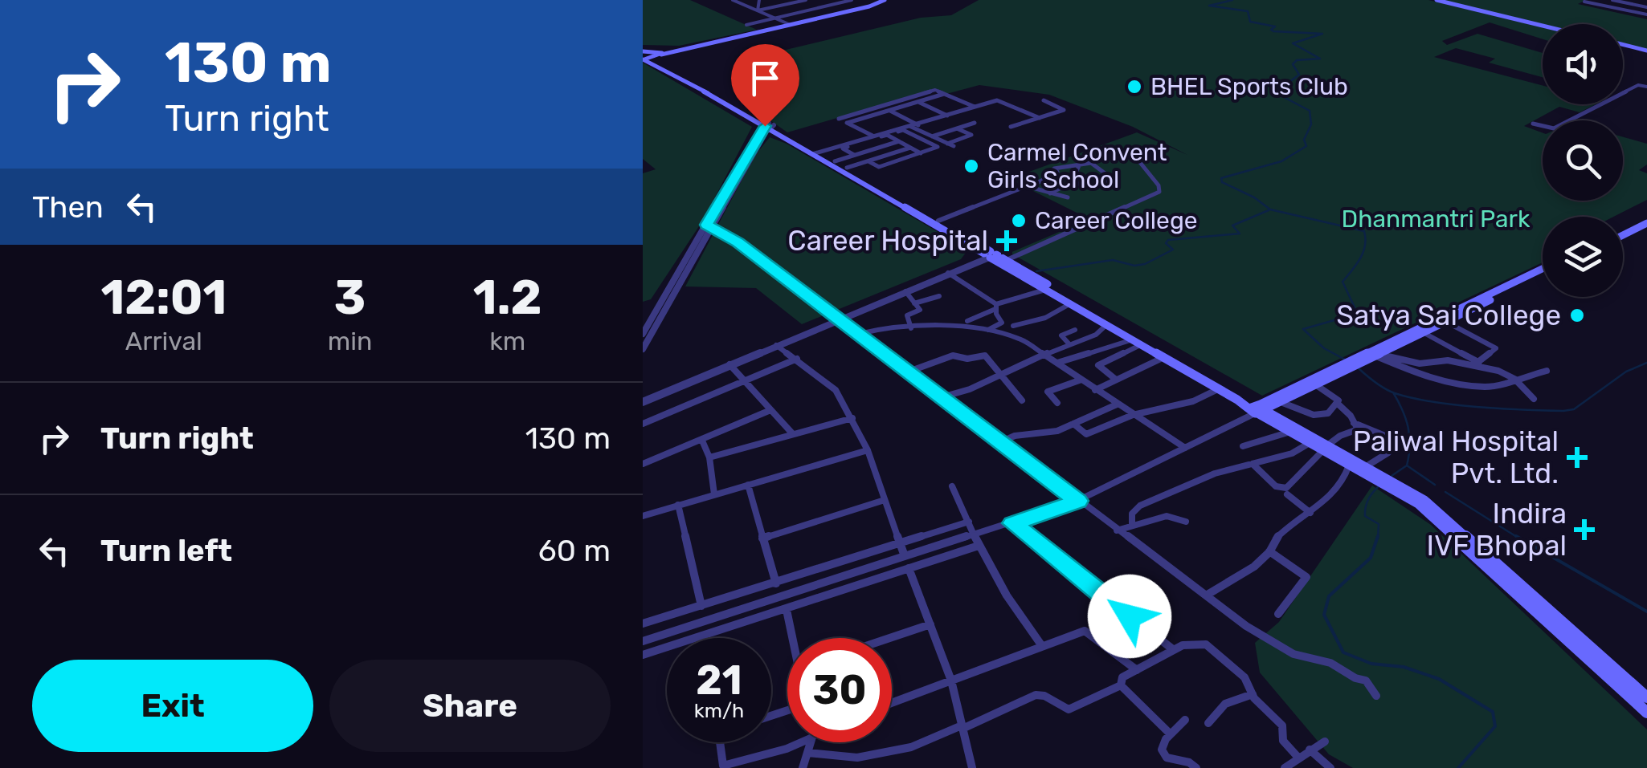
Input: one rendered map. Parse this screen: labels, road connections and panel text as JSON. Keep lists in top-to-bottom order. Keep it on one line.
{"parks":["Dhanmantri Park"],"places":{"other":["BHEL Sports Club","Carmel Convent Girls School","Career College","Satya Sai College"],"health":["Career Hospital","Paliwal Hospital Pvt. Ltd.","Indira IVF Bhopal"]},"page":{"turn":["130 m","Turn right"],"then":"Then","eta":["12:01","Arrival","3","min","1.2","km"],"list":[{"name":"Turn right","value":"130 m"},{"name":"Turn left","value":"60 m"}],"speed":"21 km/h","limit":"30","buttons":["Exit","Share"]}}
